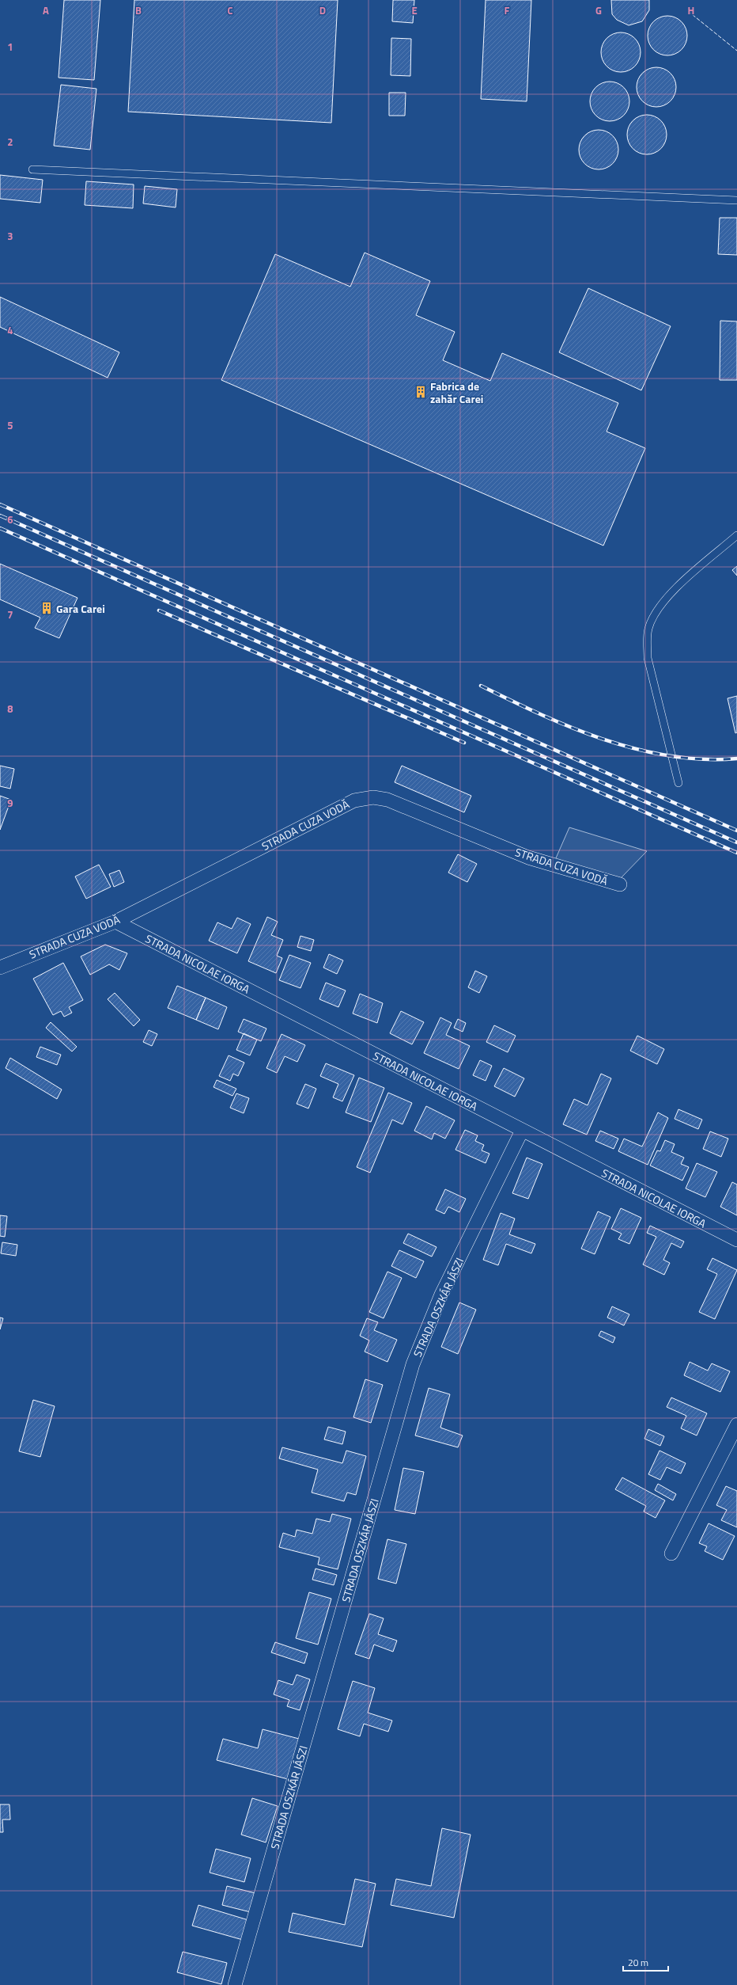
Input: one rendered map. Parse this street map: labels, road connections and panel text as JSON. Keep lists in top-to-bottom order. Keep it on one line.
{"streets":{"street":["STRADA CUZA VODĂ","STRADA NICOLAE IORGA","STRADA OSZKÁR JÁSZI"]},"crossings":[["STRADA CUZA VODĂ","STRADA NICOLAE IORGA"],["STRADA NICOLAE IORGA","STRADA OSZKÁR JÁSZI"]],"places":{"building":["Fabrica de zahăr Carei","Gara Carei"]},"scale_bar":"20 m","grid":{"columns":["A","B","C","D","E","F","G","H"],"rows":["1","2","3","4","5","6","7","8","9"]}}
